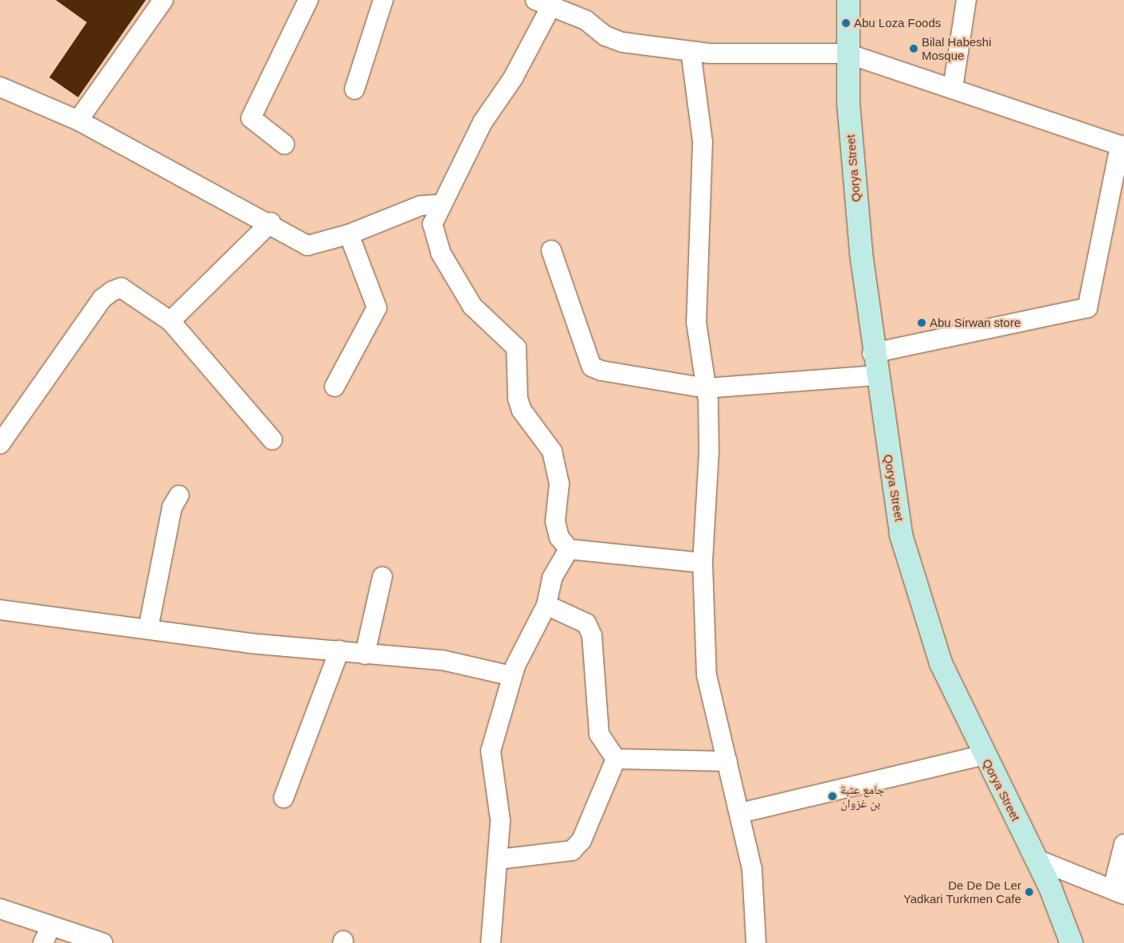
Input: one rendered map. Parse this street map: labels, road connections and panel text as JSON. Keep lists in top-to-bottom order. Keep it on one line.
{"streets":{"street":["Qorya Street"]},"places":["Abu Loza Foods","Bilal Habeshi Mosque","Abu Sirwan store","جامع عتبة بن غزوان","De De De Ler Yadkari Turkmen Cafe"]}
